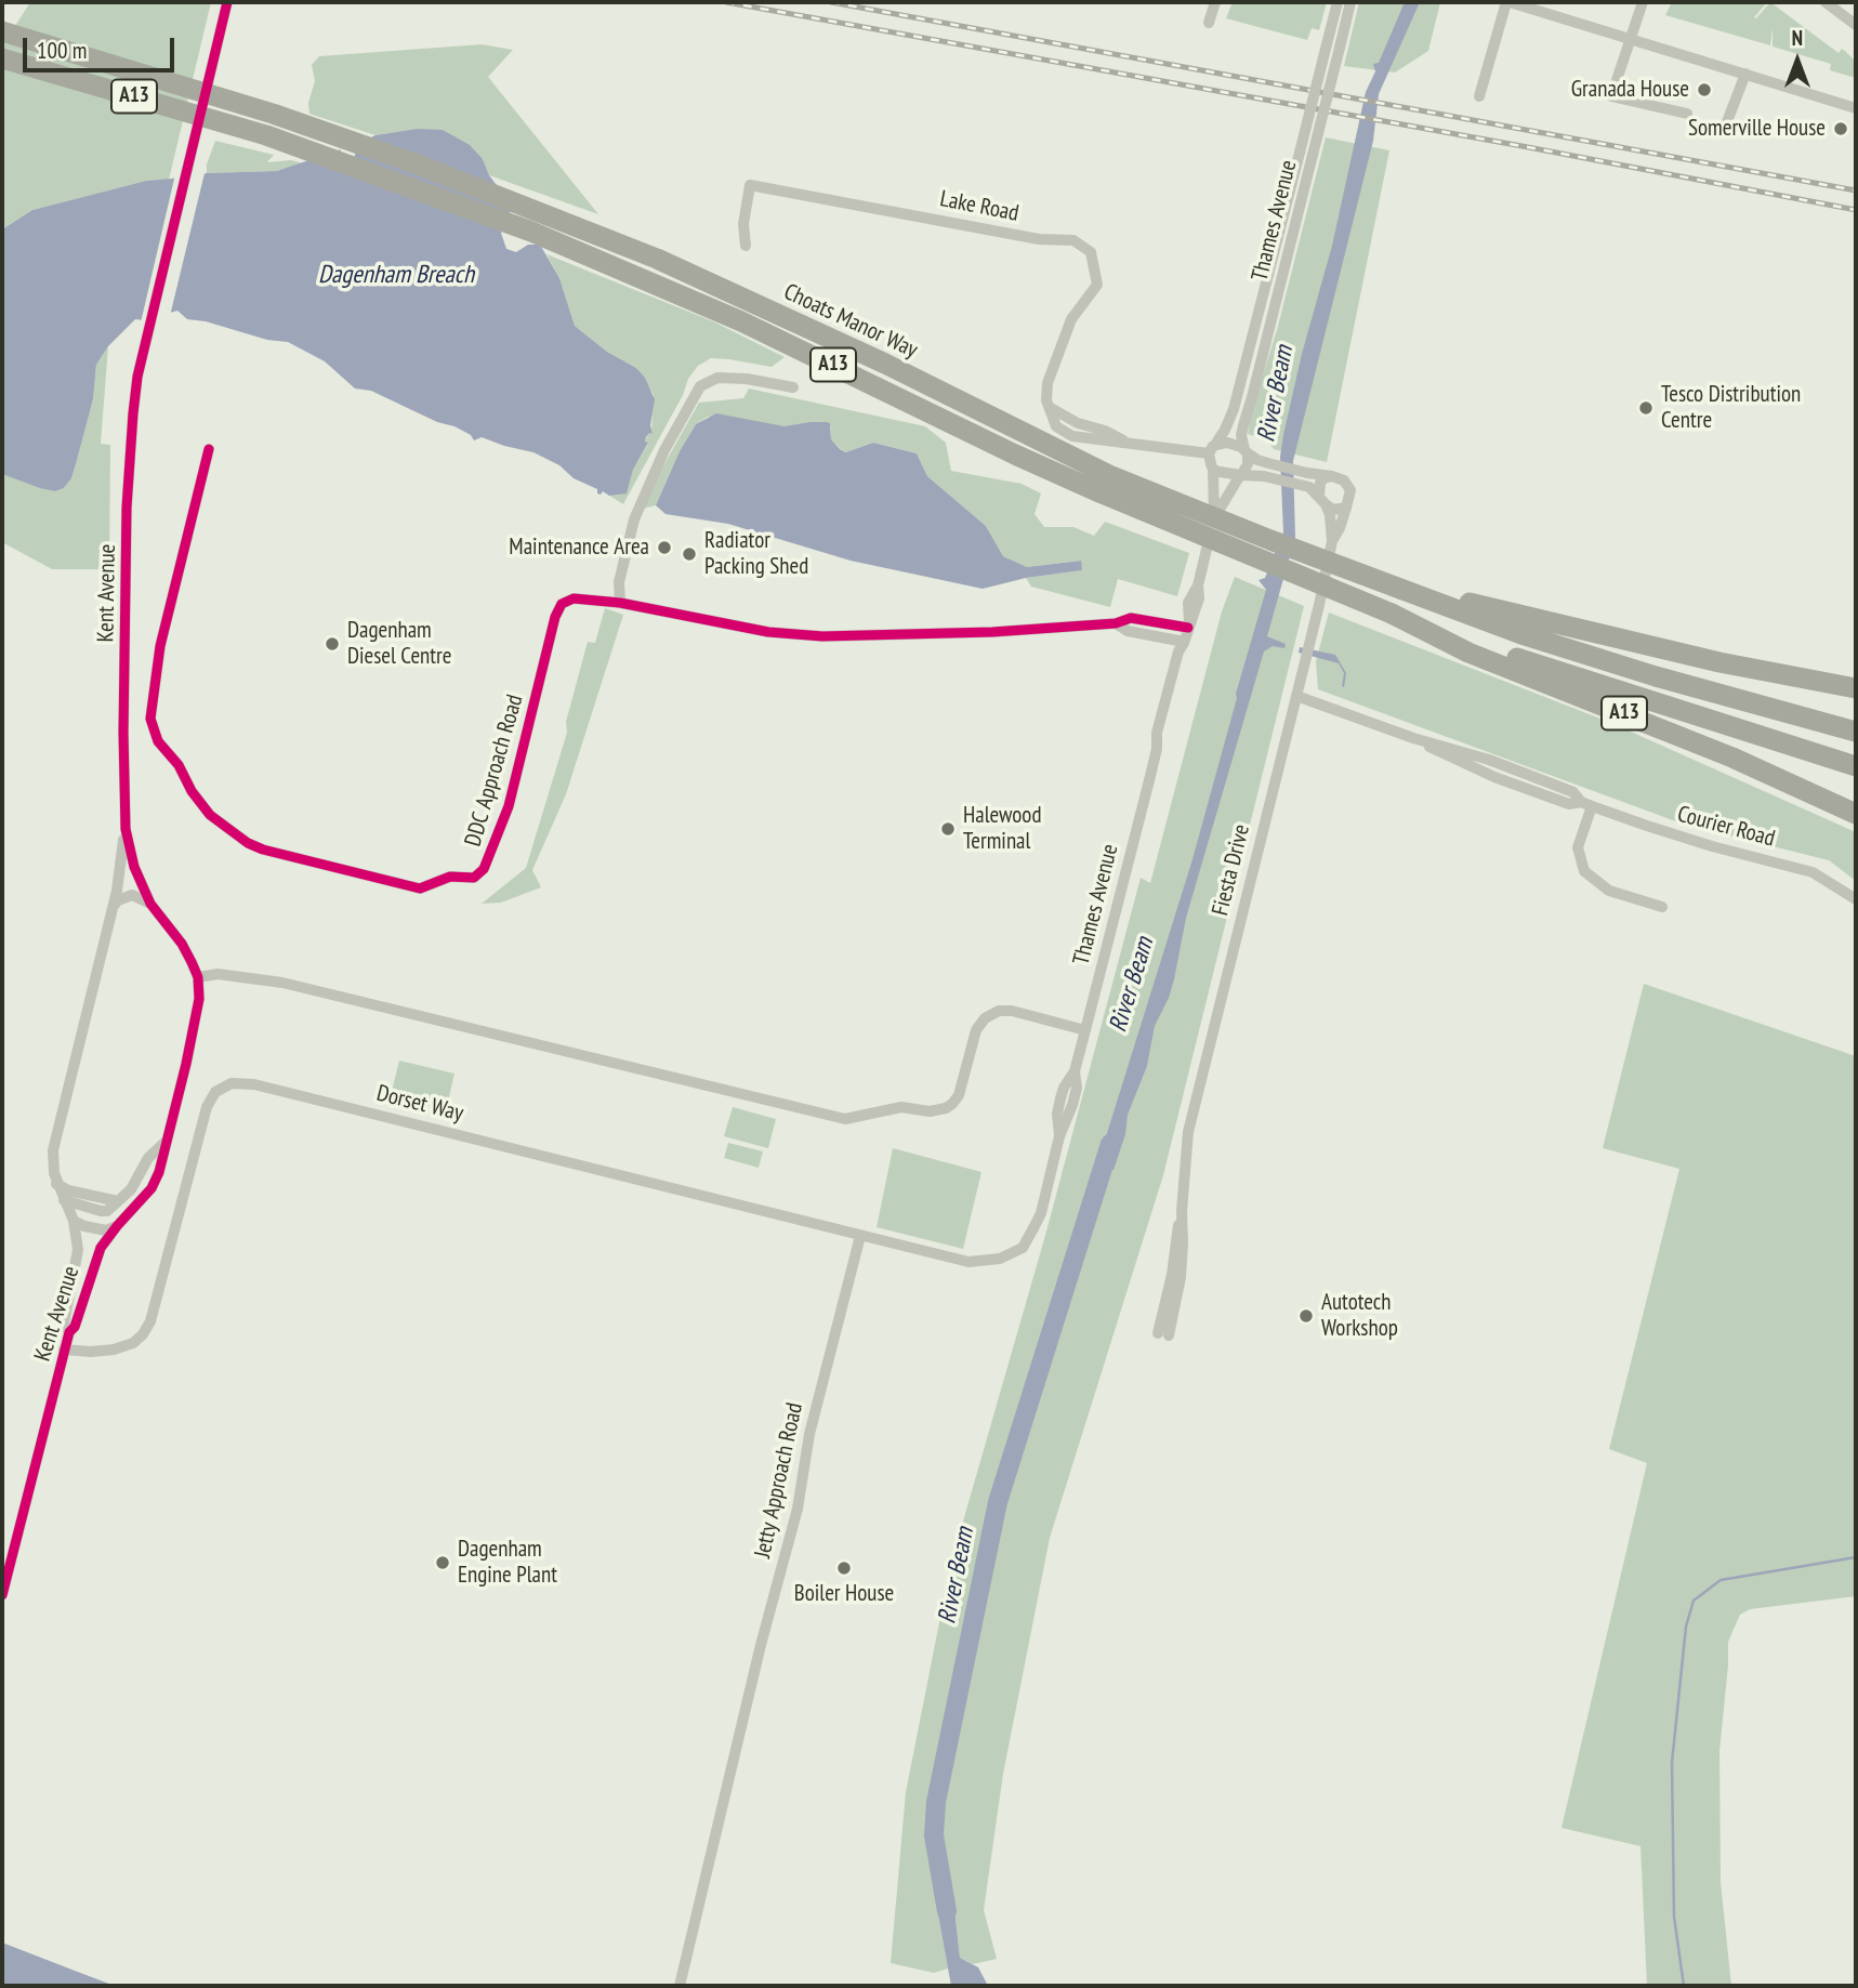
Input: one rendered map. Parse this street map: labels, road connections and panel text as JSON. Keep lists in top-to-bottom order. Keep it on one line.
{"streets":{"highway":["A13","Choats Manor Way"],"street":["Lake Road","Thames Avenue","Kent Avenue","DDC Approach Road","Courier Road","Fiesta Drive","Dorset Way","Jetty Approach Road"]},"crossings":[["A13","Choats Manor Way"],["Lake Road","Thames Avenue"],["Thames Avenue","DDC Approach Road"],["Thames Avenue","Dorset Way"],["Kent Avenue","Dorset Way"],["Courier Road","Fiesta Drive"],["Dorset Way","Jetty Approach Road"]],"water":["Dagenham Breach","River Beam"],"places":["Granada House","Somerville House","Tesco Distribution Centre","Maintenance Area","Radiator Packing Shed","Dagenham Diesel Centre","Halewood Terminal","Autotech Workshop","Dagenham Engine Plant","Boiler House"],"scale_bar":"100 m","north":"top"}
